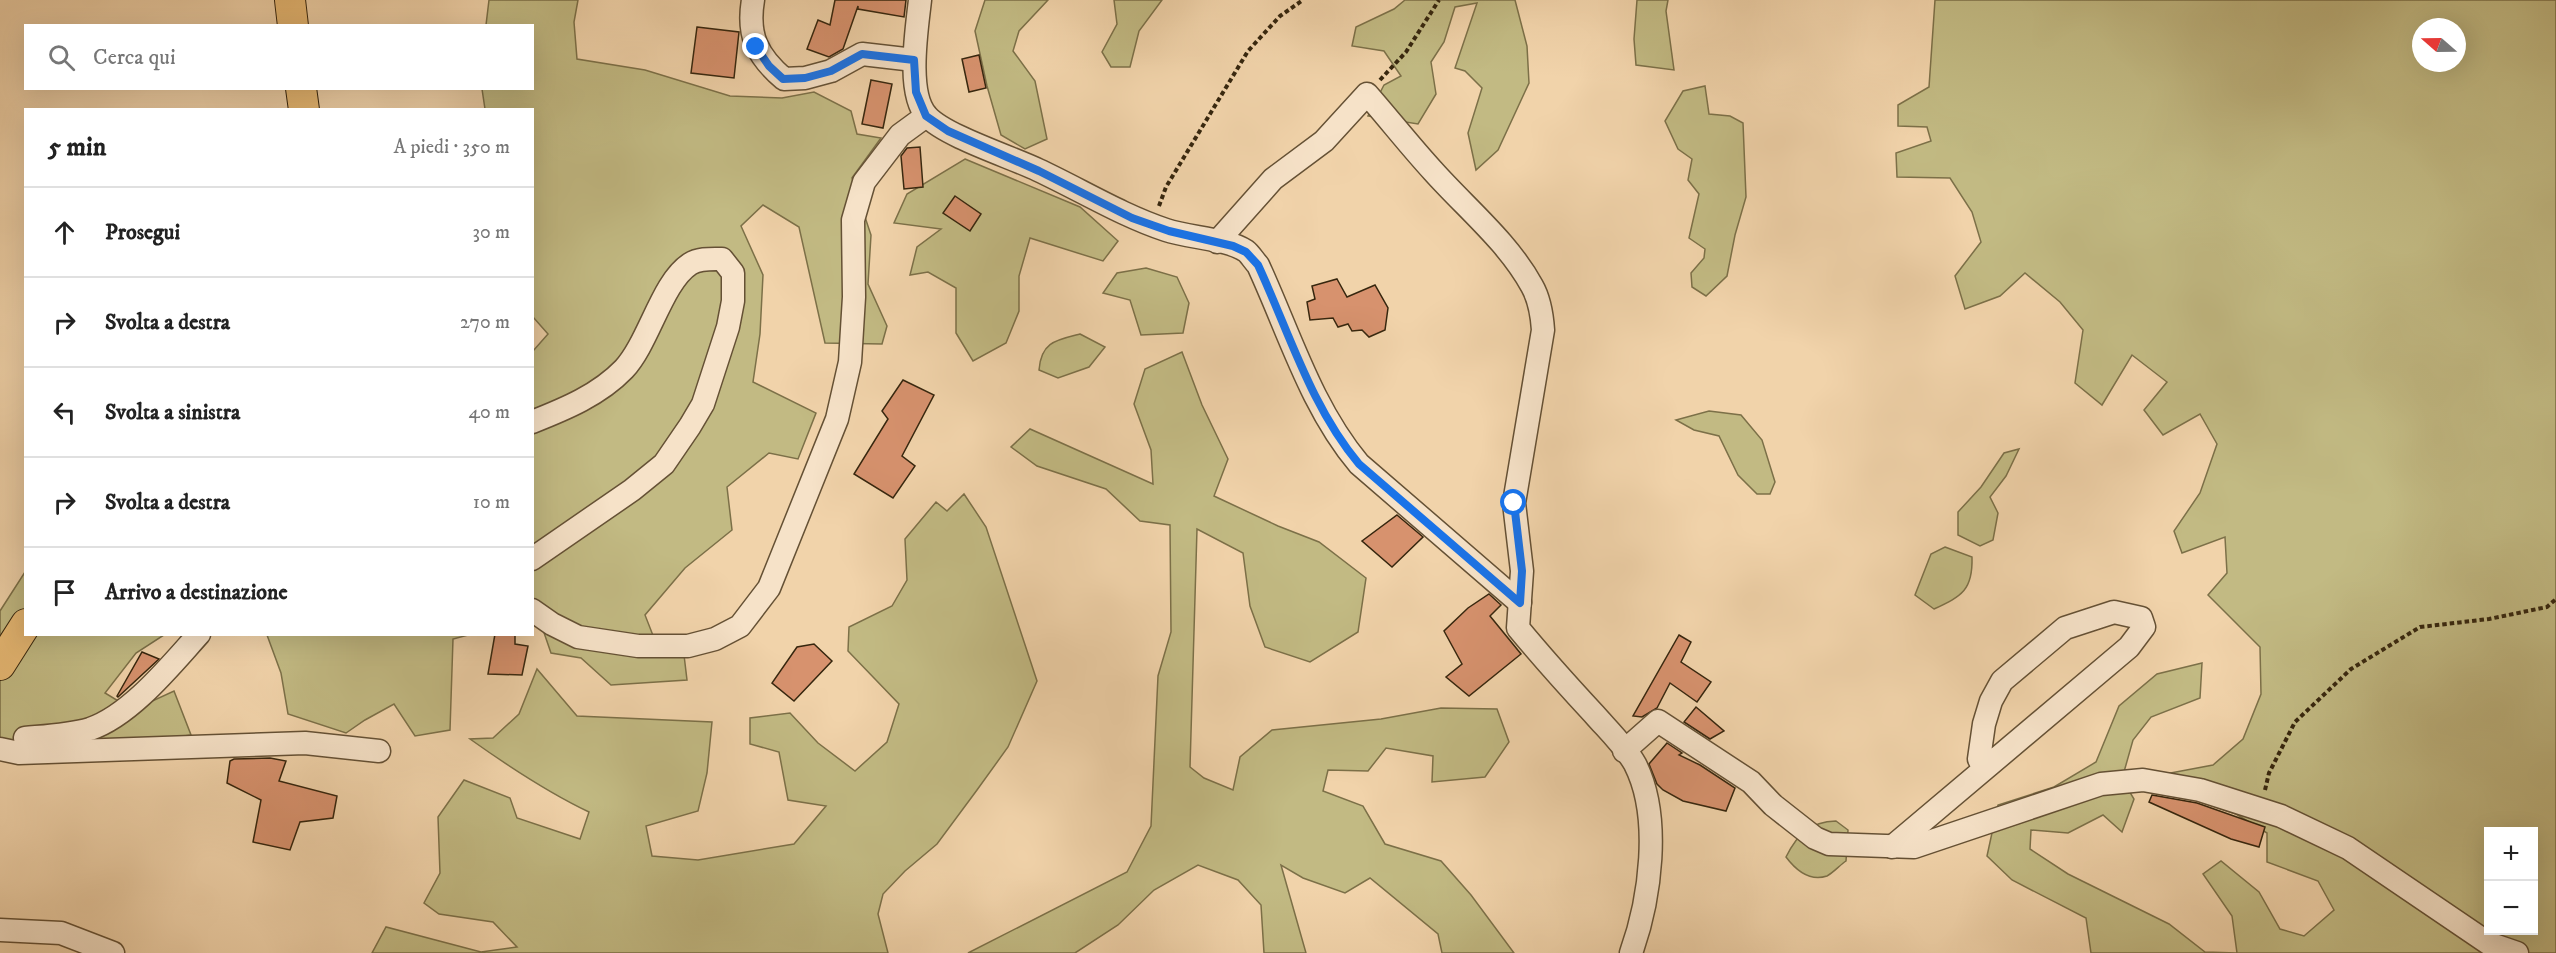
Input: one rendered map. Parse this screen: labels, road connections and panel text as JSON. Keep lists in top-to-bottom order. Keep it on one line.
{"north":"left","page":{"search":"Cerca qui","heading":["5 min","A piedi · 350 m"],"list":[["Prosegui","30 m"],["Svolta a destra","270 m"],["Svolta a sinistra","40 m"],["Svolta a destra","10 m"],"Arrivo a destinazione"],"map_buttons":["+","−"]}}
